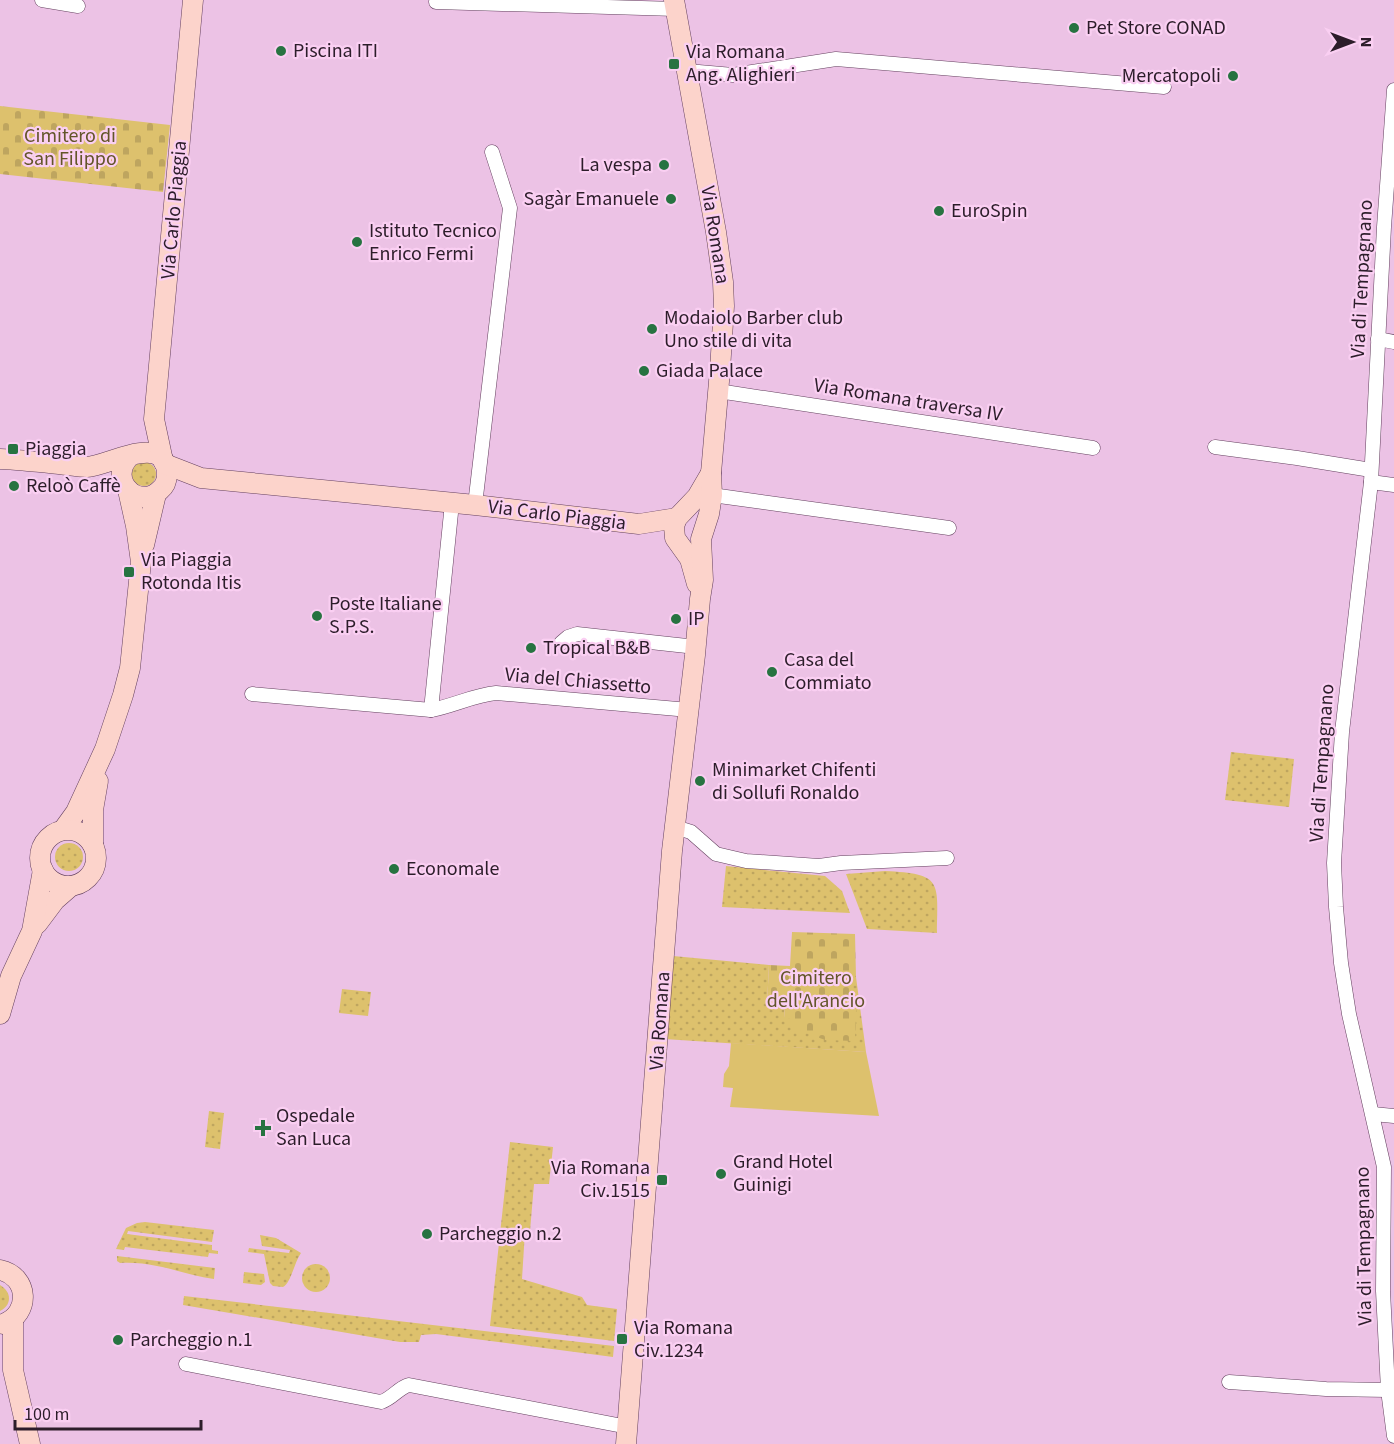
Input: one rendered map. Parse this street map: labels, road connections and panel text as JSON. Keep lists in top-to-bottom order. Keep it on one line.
{"streets":{"main road":["Via Carlo Piaggia","Via Romana"],"street":["Via di Tempagnano","Via Romana traversa IV","Via del Chiassetto"]},"crossings":[["Via Carlo Piaggia","Via Romana"],["Via Romana","Via Romana traversa IV"],["Via Romana","Via del Chiassetto"]],"parks":["Cimitero di San Filippo","Cimitero dell'Arancio"],"places":{"other":["Pet Store CONAD","Piscina ITI","Mercatopoli","La vespa","Sagàr Emanuele","EuroSpin","Istituto Tecnico Enrico Fermi","Modaiolo Barber club Uno stile di vita","Giada Palace","Reloò Caffè","Poste Italiane S.P.S.","IP","Tropical B&B","Casa del Commiato","Minimarket Chifenti di Sollufi Ronaldo","Economale","Grand Hotel Guinigi","Parcheggio n.2","Parcheggio n.1"],"transit":["Via Romana Ang. Alighieri","Piaggia","Via Piaggia Rotonda Itis","Via Romana Civ.1515","Via Romana Civ.1234"],"health":["Ospedale San Luca"]},"scale_bar":"100 m","north":"right"}
